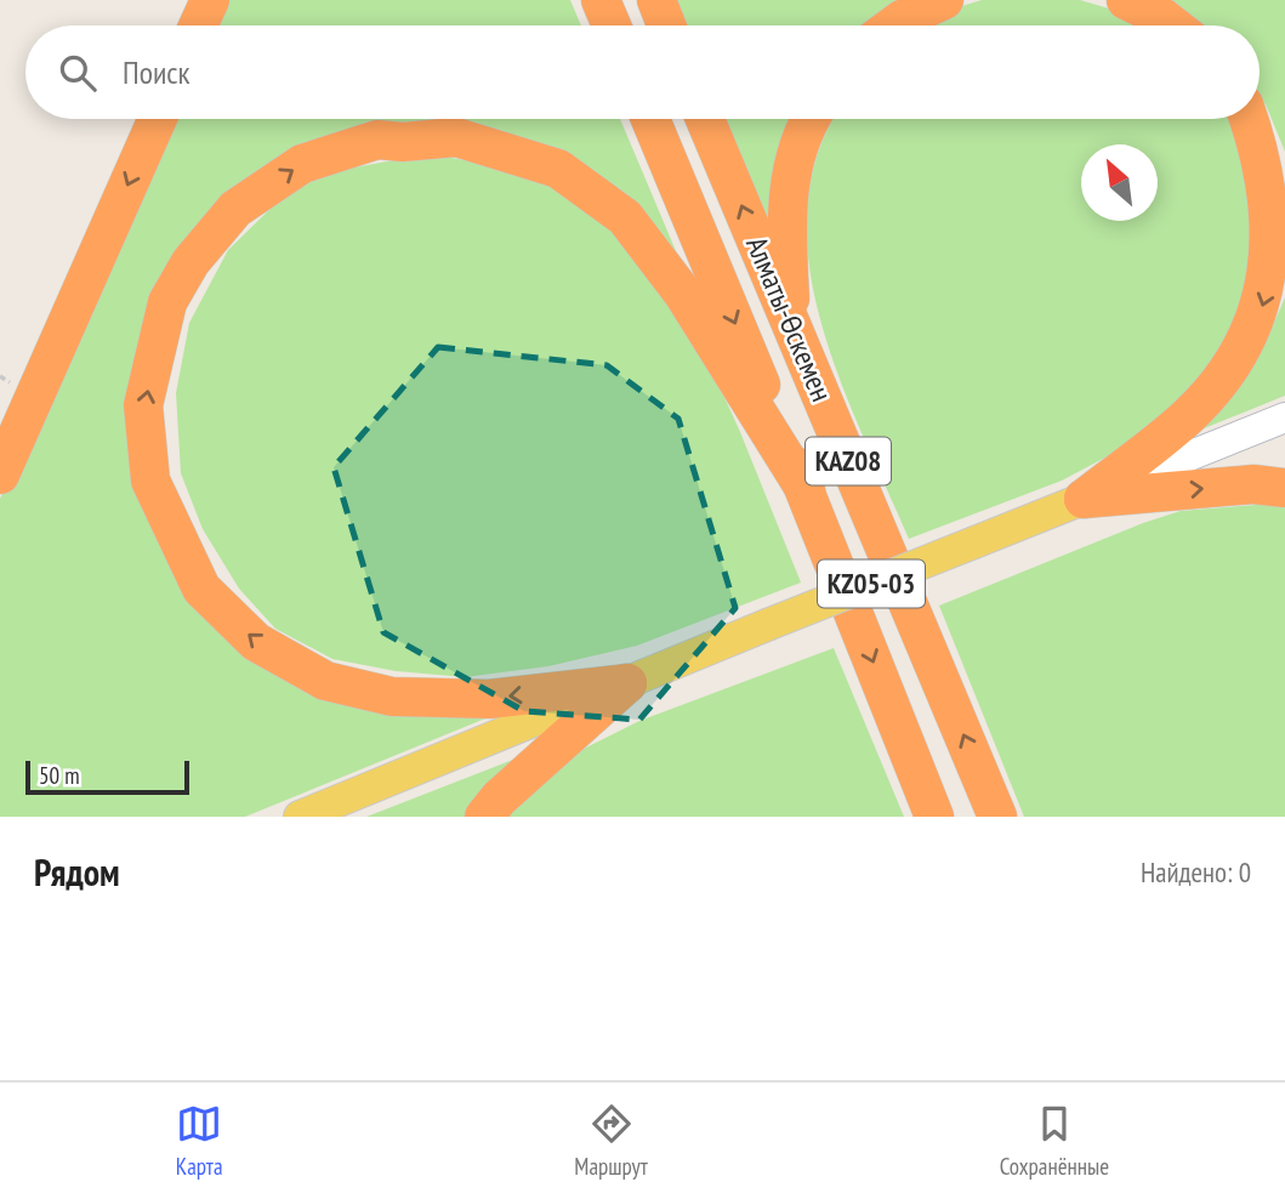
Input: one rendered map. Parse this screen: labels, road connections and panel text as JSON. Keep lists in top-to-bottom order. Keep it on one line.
{"streets":{"highway":["Алматы-Өскемен","KAZ08"],"main road":["KZ05-03"]},"scale_bar":"50 m","north":"top left","page":{"search":"Поиск","scale":"50 m","heading":["Рядом","Найдено: 0"],"nav":["Карта","Маршрут","Сохранённые"]}}
